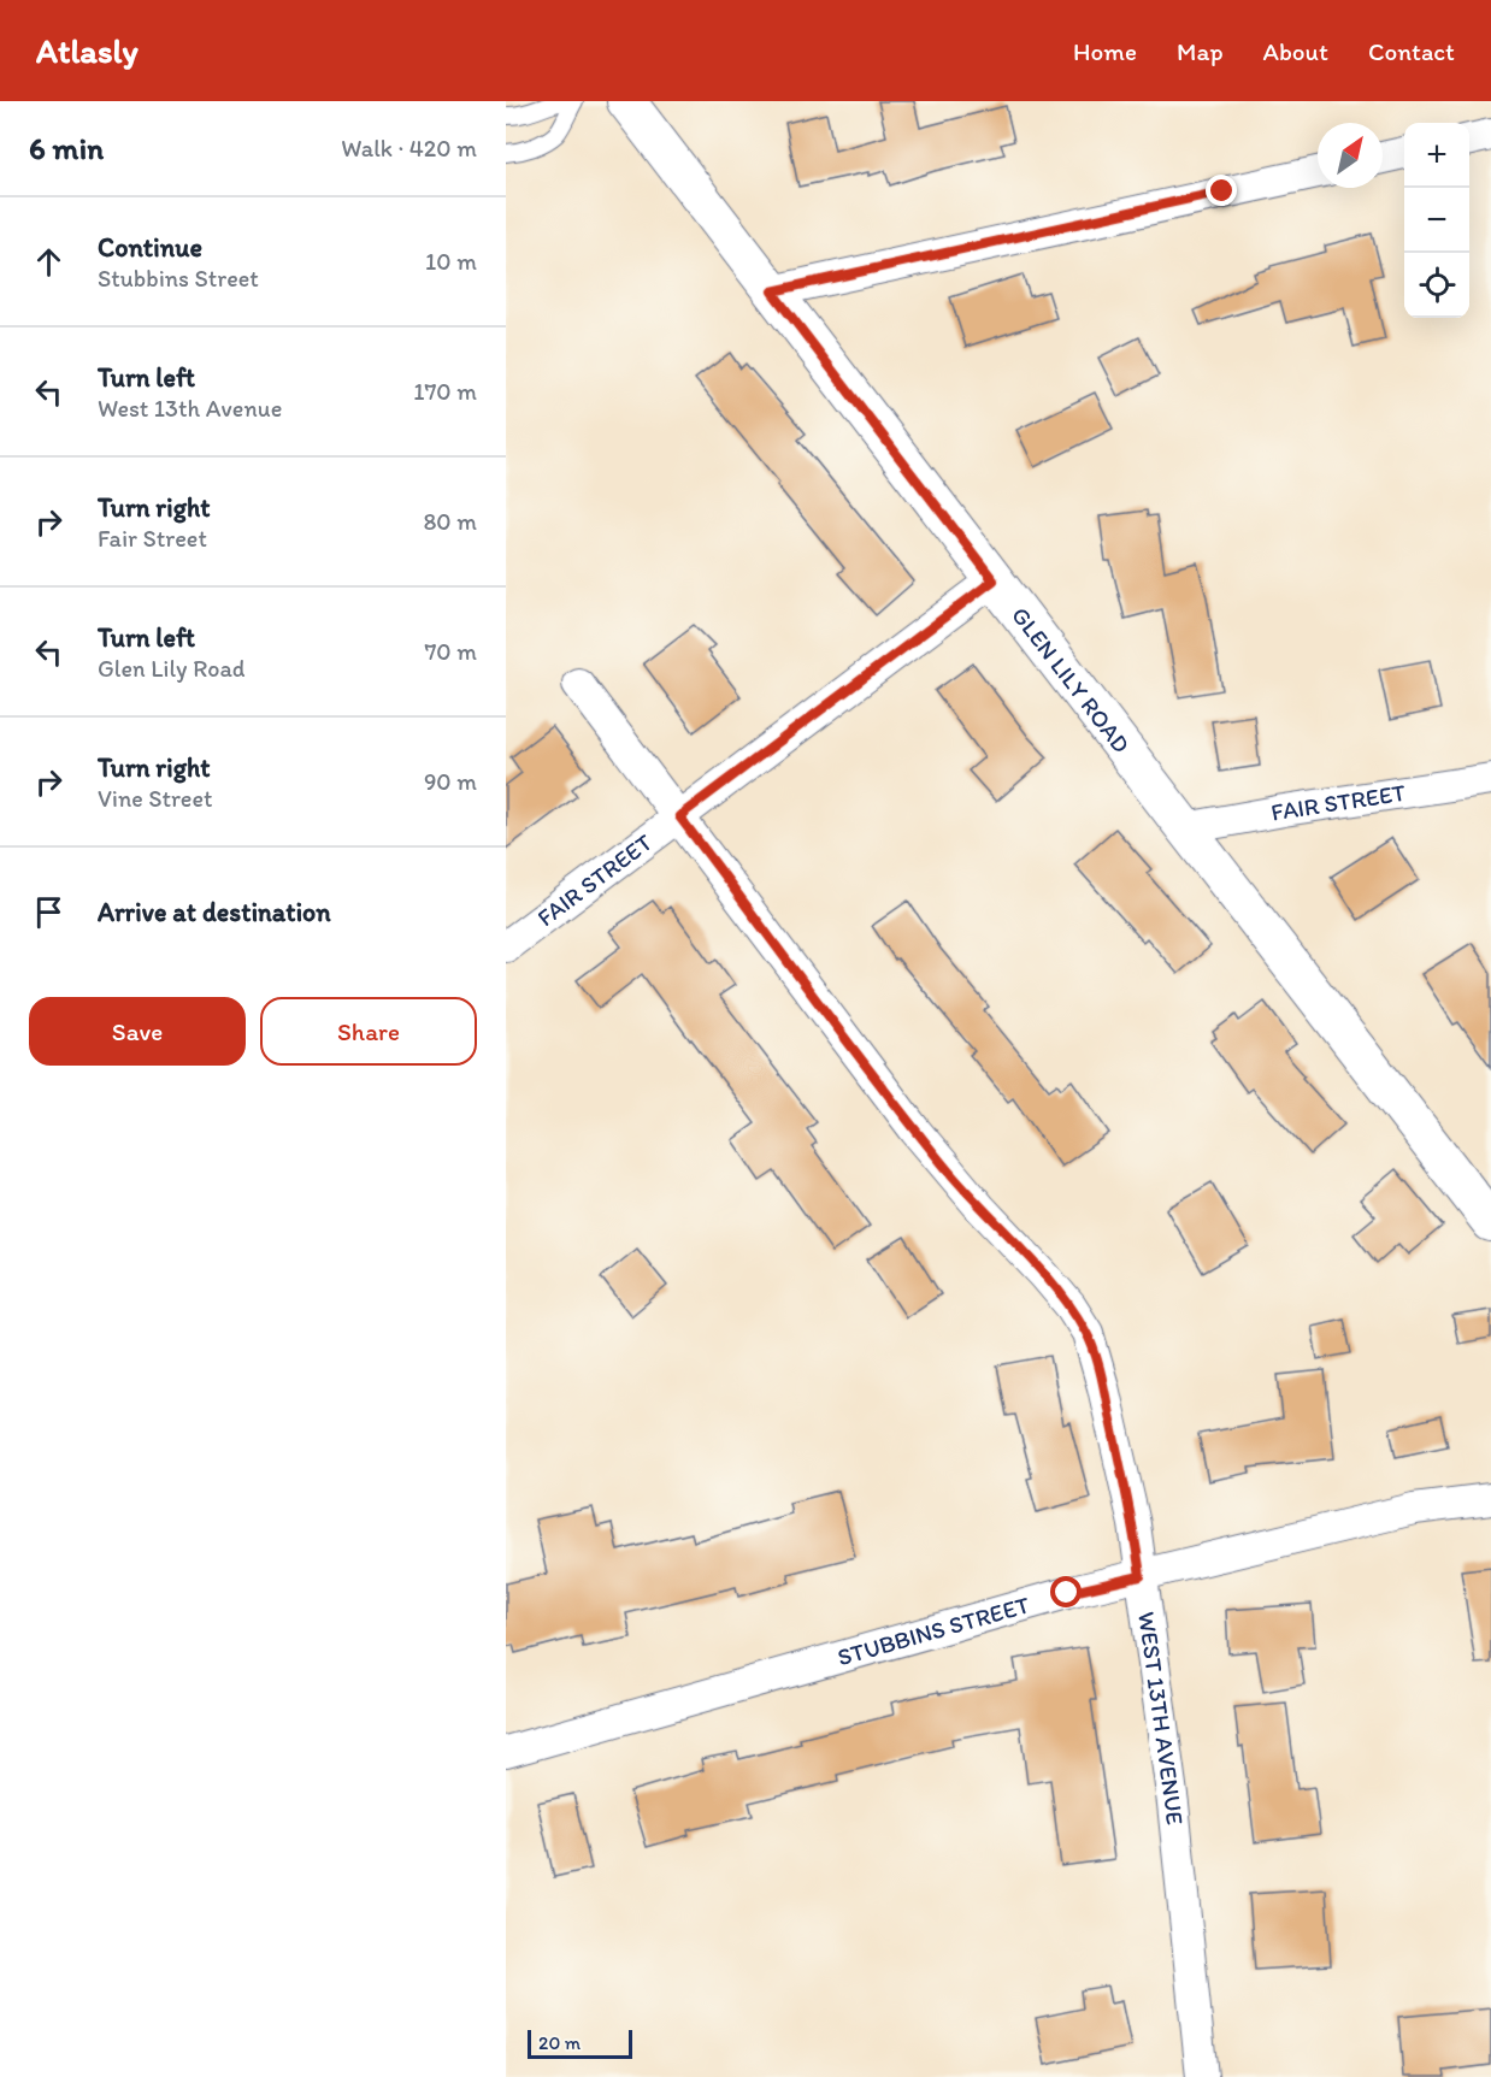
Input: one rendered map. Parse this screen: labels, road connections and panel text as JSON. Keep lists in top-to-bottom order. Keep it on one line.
{"streets":{"street":["GLEN LILY ROAD","FAIR STREET","STUBBINS STREET","WEST 13TH AVENUE"]},"crossings":[["GLEN LILY ROAD","FAIR STREET"],["FAIR STREET","WEST 13TH AVENUE"],["STUBBINS STREET","WEST 13TH AVENUE"]],"scale_bar":"20 m","north":"top right","page":{"header":"Atlasly","nav":["Home","Map","About","Contact"],"heading":["6 min","Walk · 420 m"],"map_buttons":["+","−"],"list":[["Continue","Stubbins Street","10 m"],["Turn left","West 13th Avenue","170 m"],["Turn right","Fair Street","80 m"],["Turn left","Glen Lily Road","70 m"],["Turn right","Vine Street","90 m"],"Arrive at destination"],"buttons":["Save","Share"],"scale":"20 m"}}
